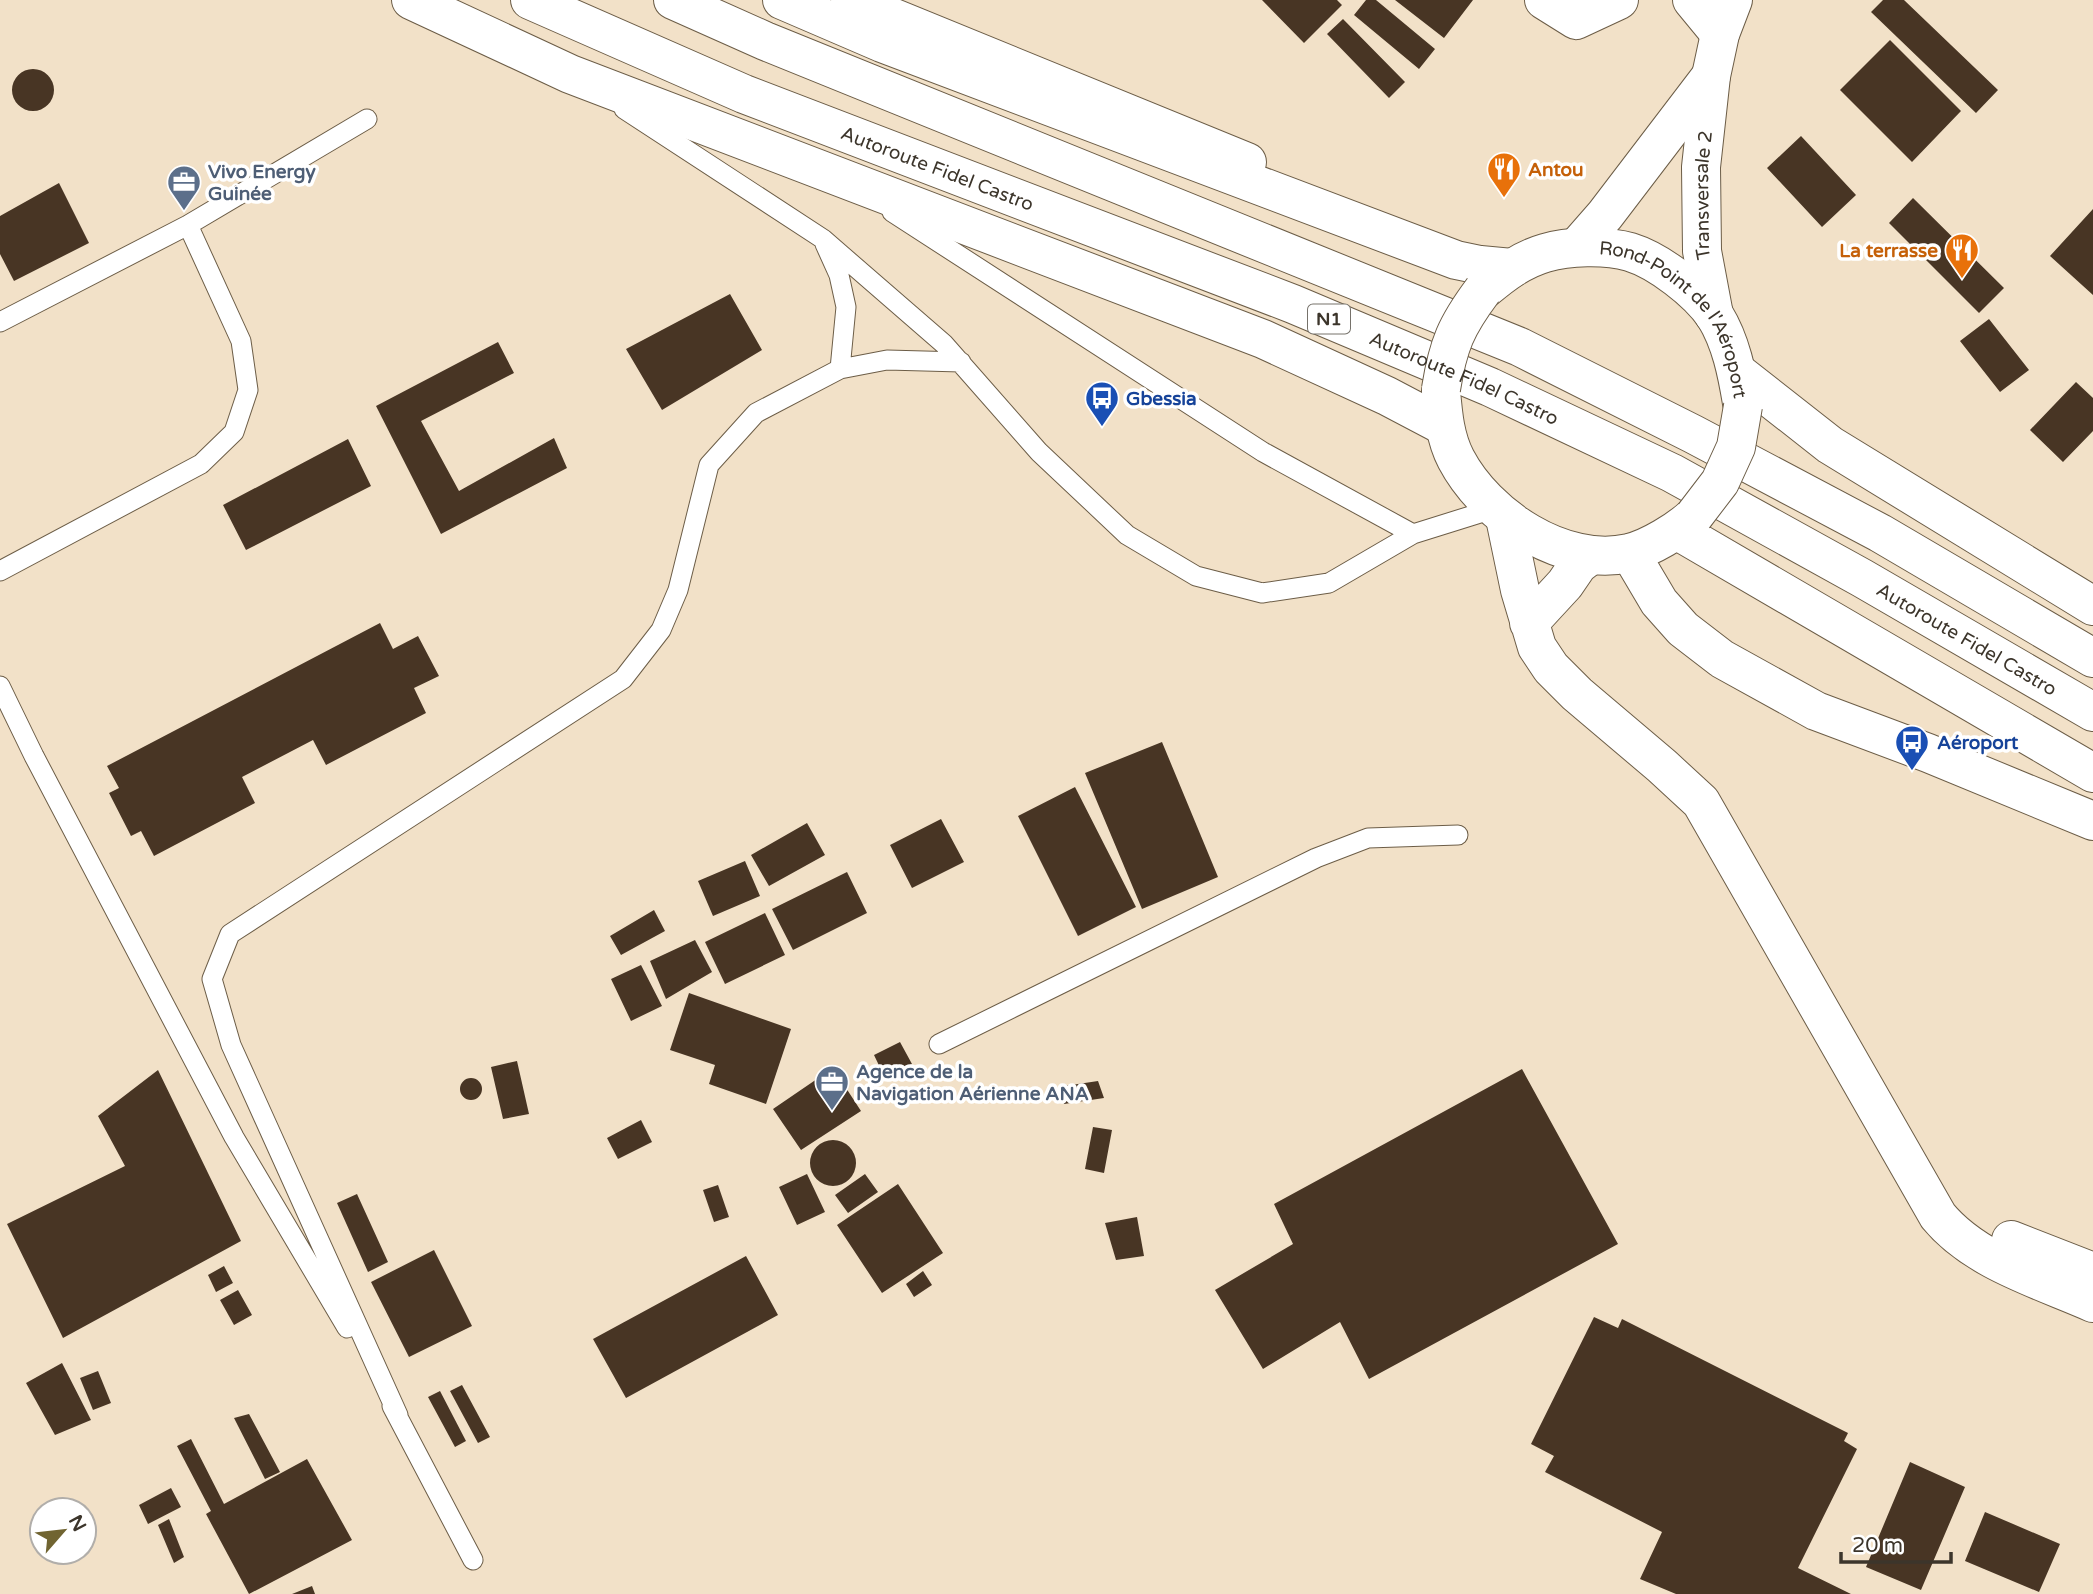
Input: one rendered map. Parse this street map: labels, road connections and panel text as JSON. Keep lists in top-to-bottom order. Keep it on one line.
{"streets":{"main road":["Autoroute Fidel Castro","Transversale 2","N1","Rond-Point de l'Aéroport"]},"crossings":[["Transversale 2","Rond-Point de l'Aéroport"]],"places":{"restaurant":["Antou","La terrasse"],"office":["Vivo Energy Guinée","Agence de la Navigation Aérienne ANA"],"bus stop":["Gbessia","Aéroport"]},"scale_bar":"20 m","north":"top right"}
